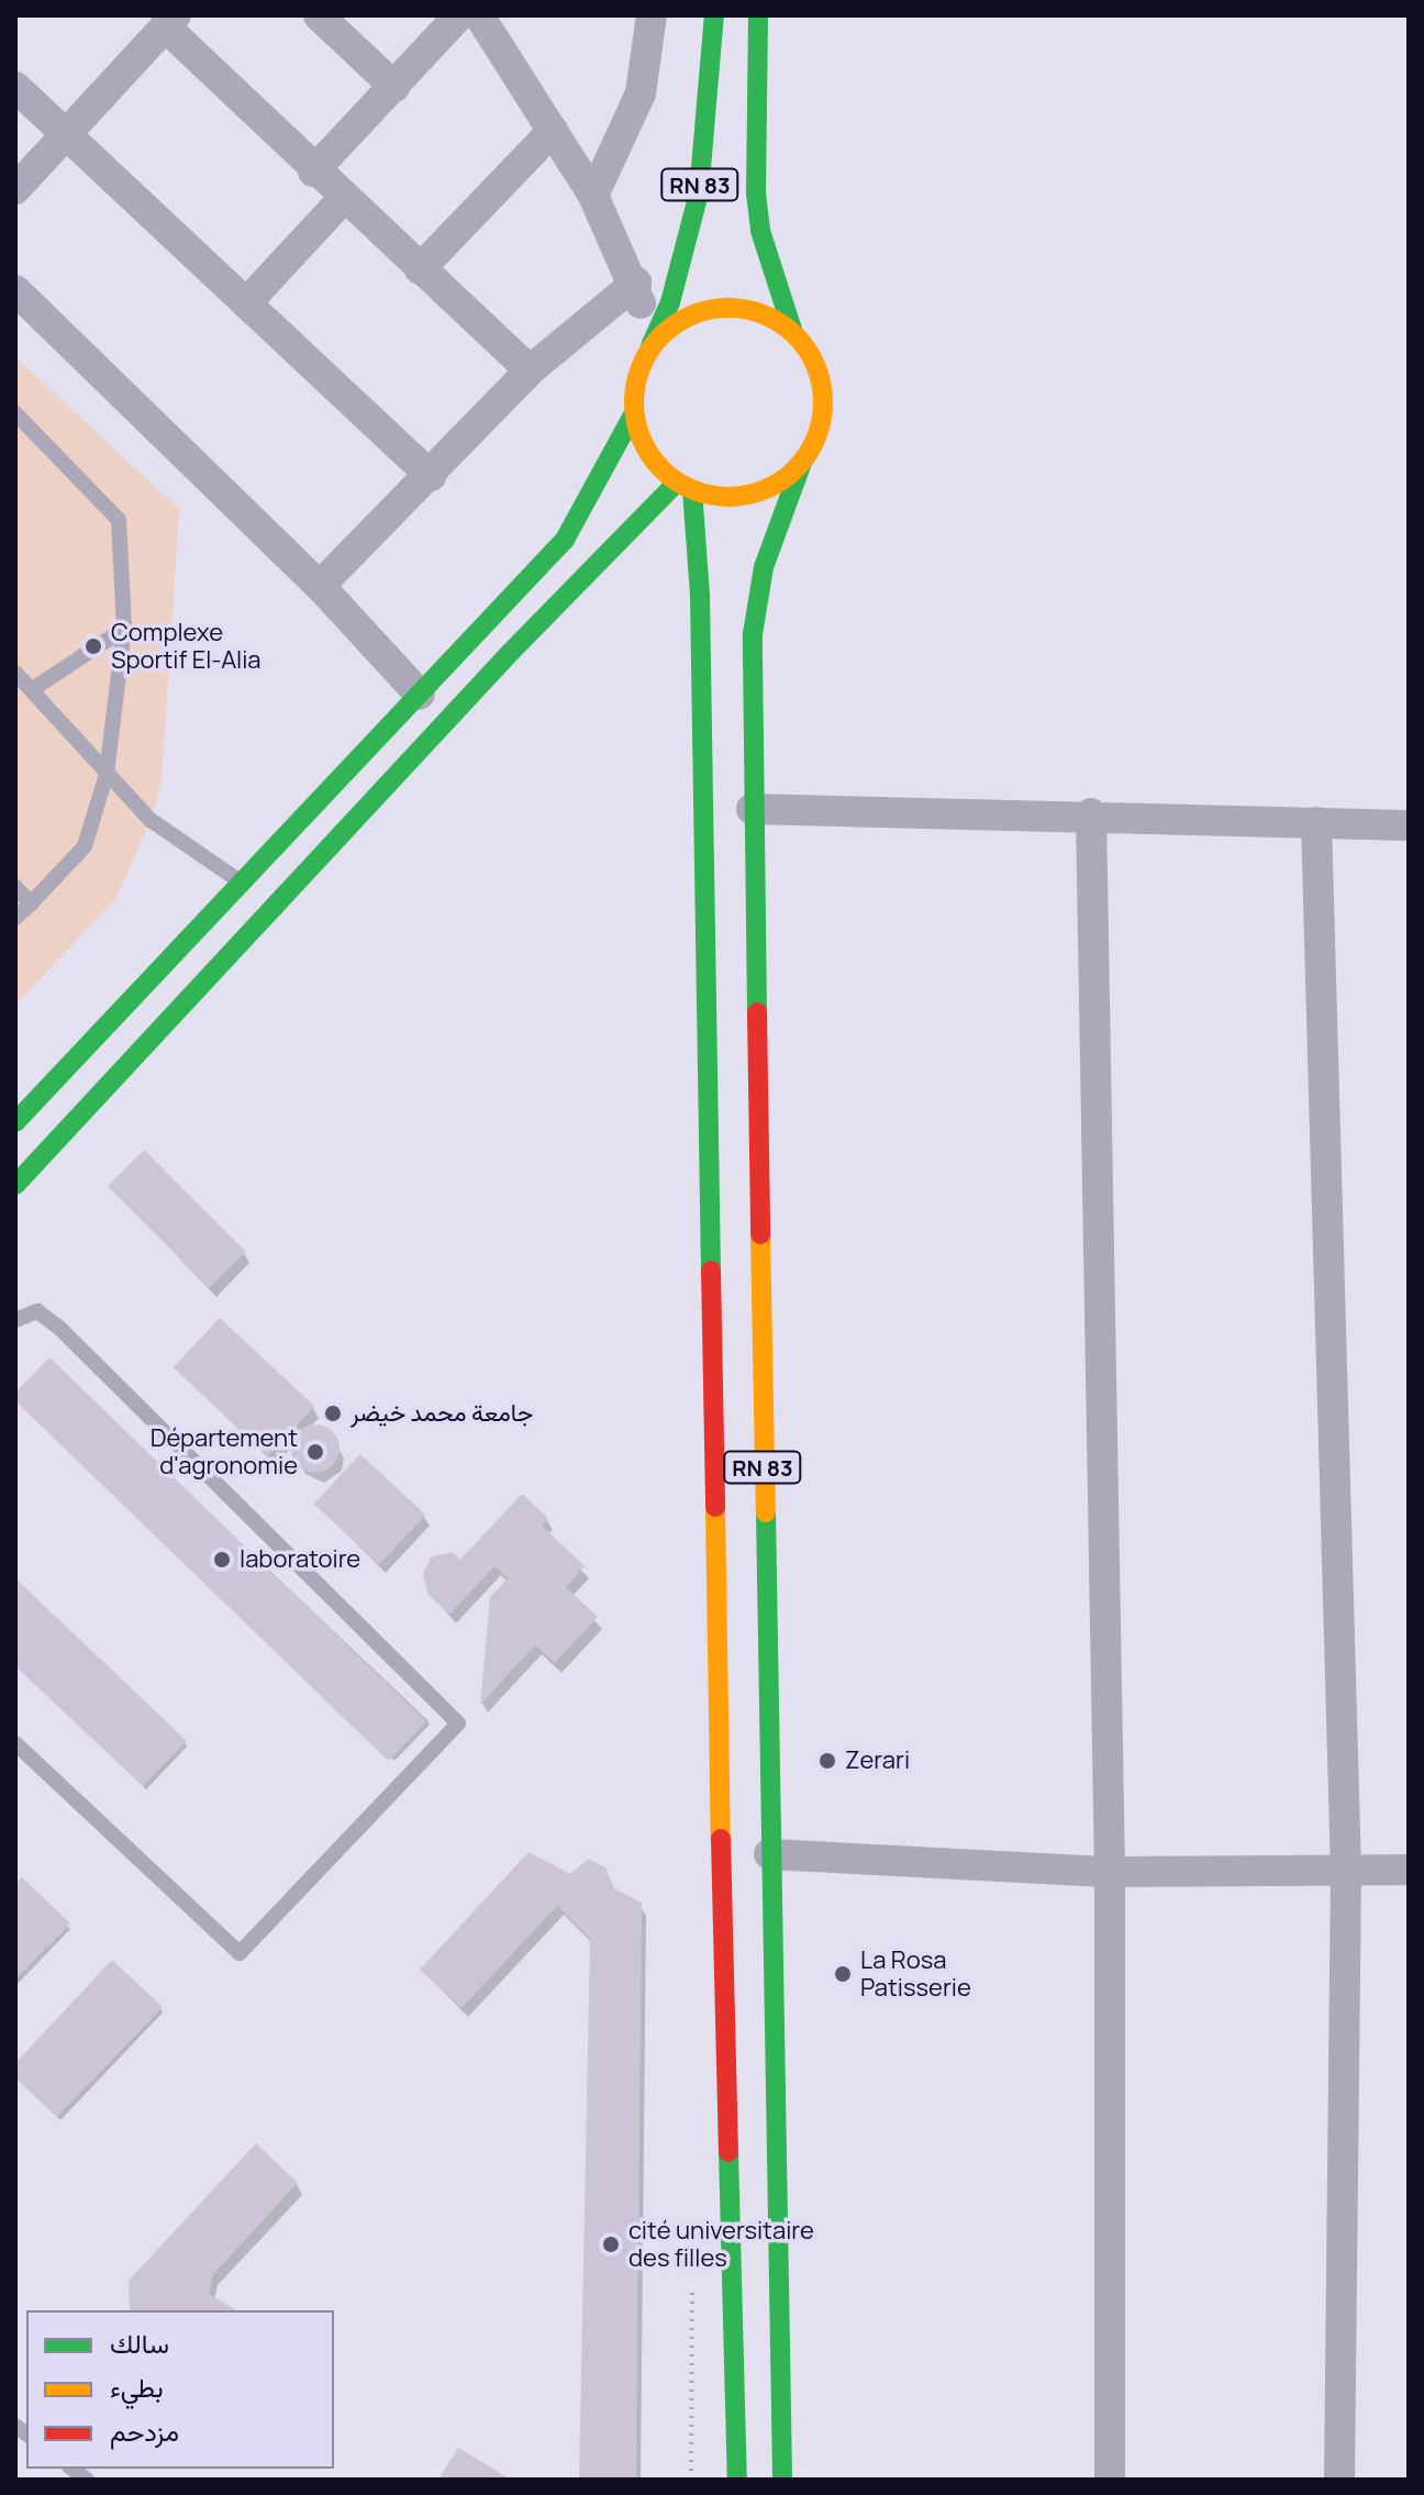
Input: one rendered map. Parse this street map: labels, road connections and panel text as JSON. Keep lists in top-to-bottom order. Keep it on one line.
{"streets":{"main road":["RN 83"]},"places":["Complexe Sportif El-Alia","جامعة محمد خيضر","Département d'agronomie","laboratoire","Zerari","La Rosa Patisserie","cité universitaire des filles"],"legend":["سالك","بطيء","مزدحم"]}
